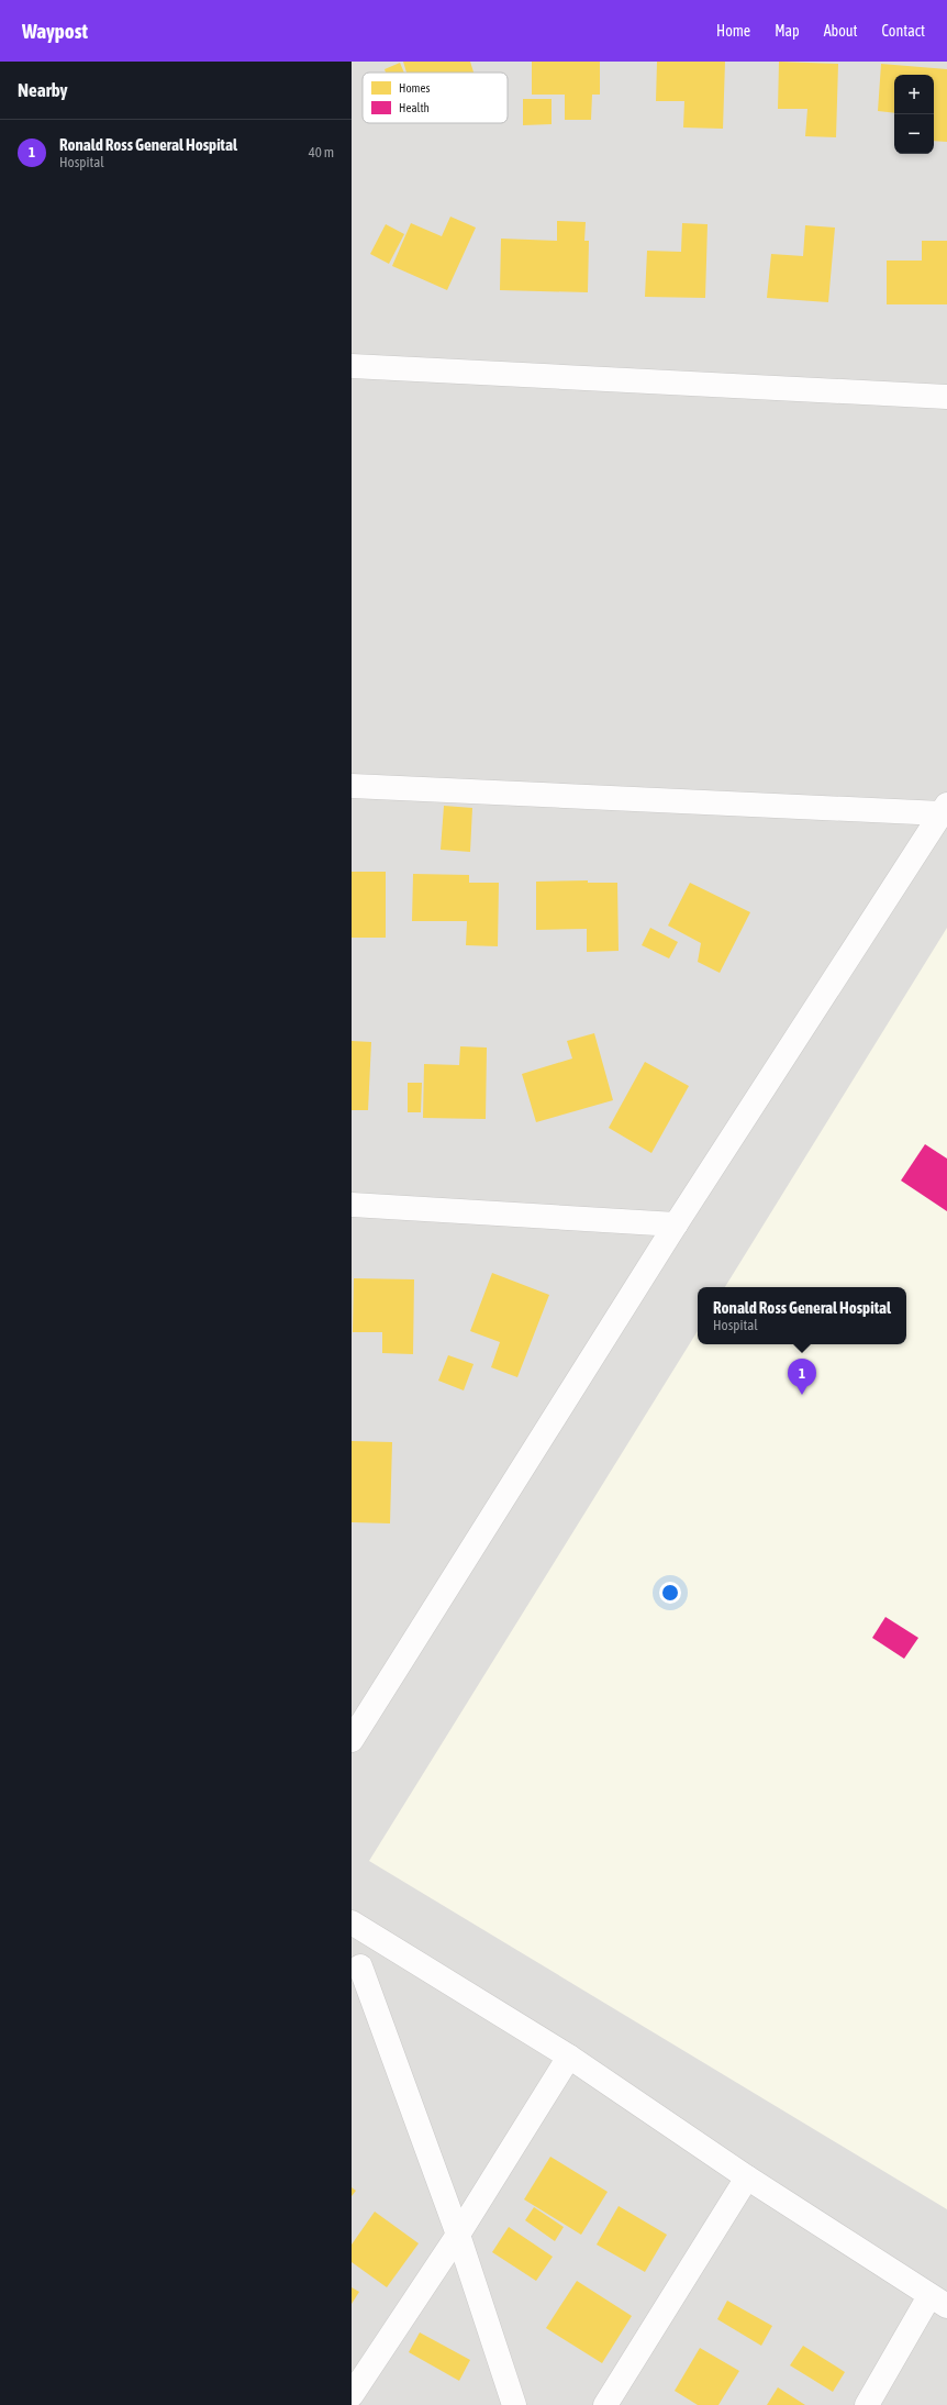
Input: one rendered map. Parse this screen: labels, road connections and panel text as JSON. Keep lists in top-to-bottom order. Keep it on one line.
{"legend":["Homes","Health"],"page":{"header":"Waypost","nav":["Home","Map","About","Contact"],"heading":"Nearby","map_buttons":["+","−"],"list":[{"mark":"1","name":"Ronald Ross General Hospital","note":"Hospital","value":"40 m"}],"popup":["Ronald Ross General Hospital","Hospital"],"pins":"1"}}
